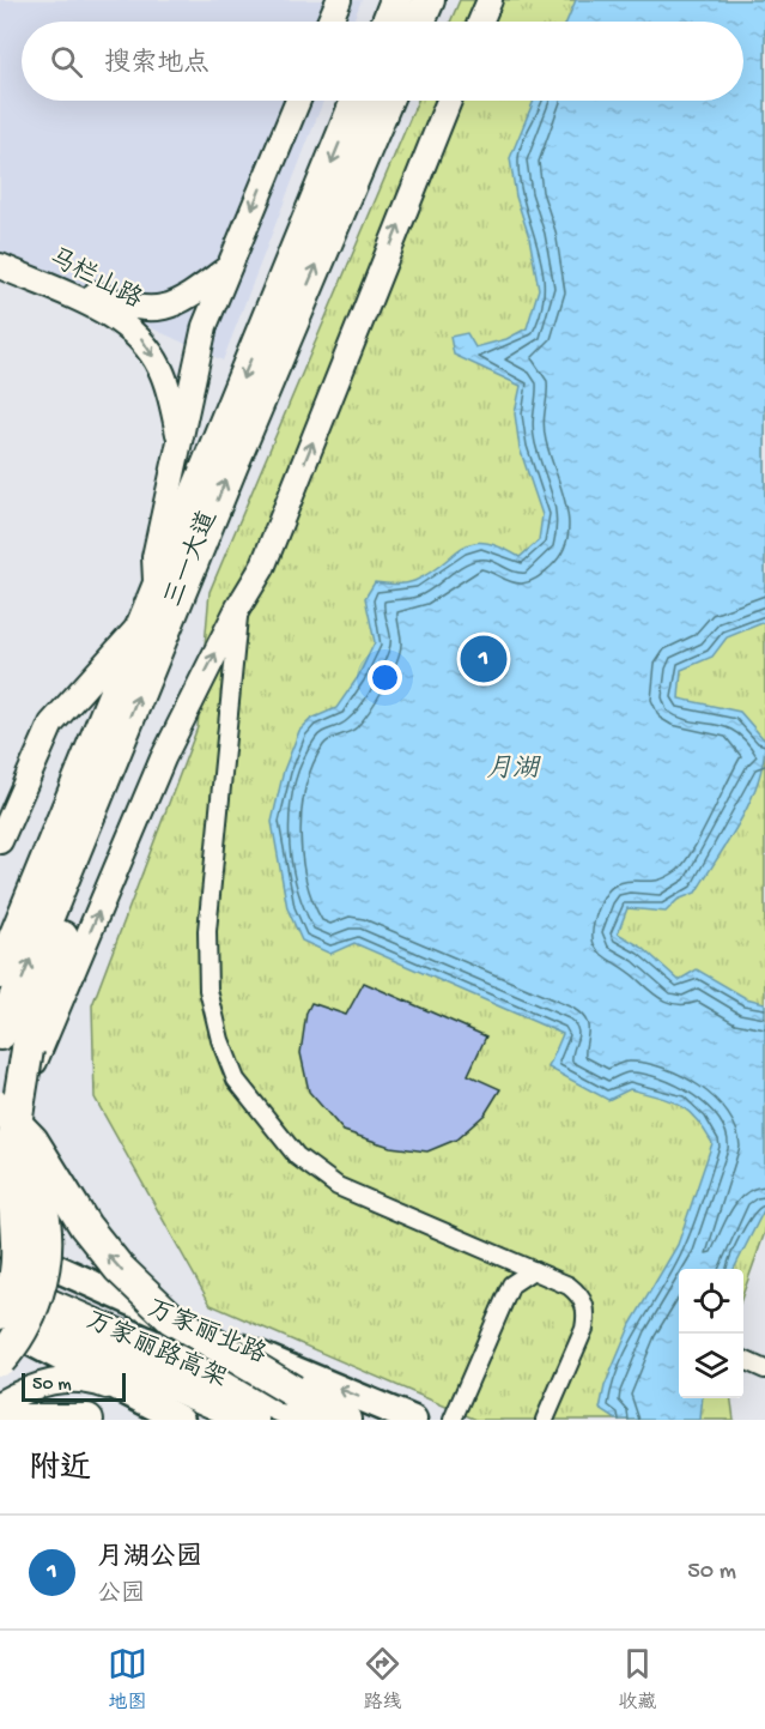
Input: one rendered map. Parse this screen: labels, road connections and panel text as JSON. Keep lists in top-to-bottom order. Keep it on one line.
{"streets":{"highway":["三一大道","万家丽路高架"],"main road":["马栏山路","万家丽北路"]},"one_way":["马栏山路"],"water":["月湖"],"scale_bar":"50 m","page":{"search":"搜索地点","pins":"1","scale":"50 m","heading":"附近","list":[{"mark":"1","name":"月湖公园","note":"公园","value":"50 m"}],"nav":["地图","路线","收藏"]}}
